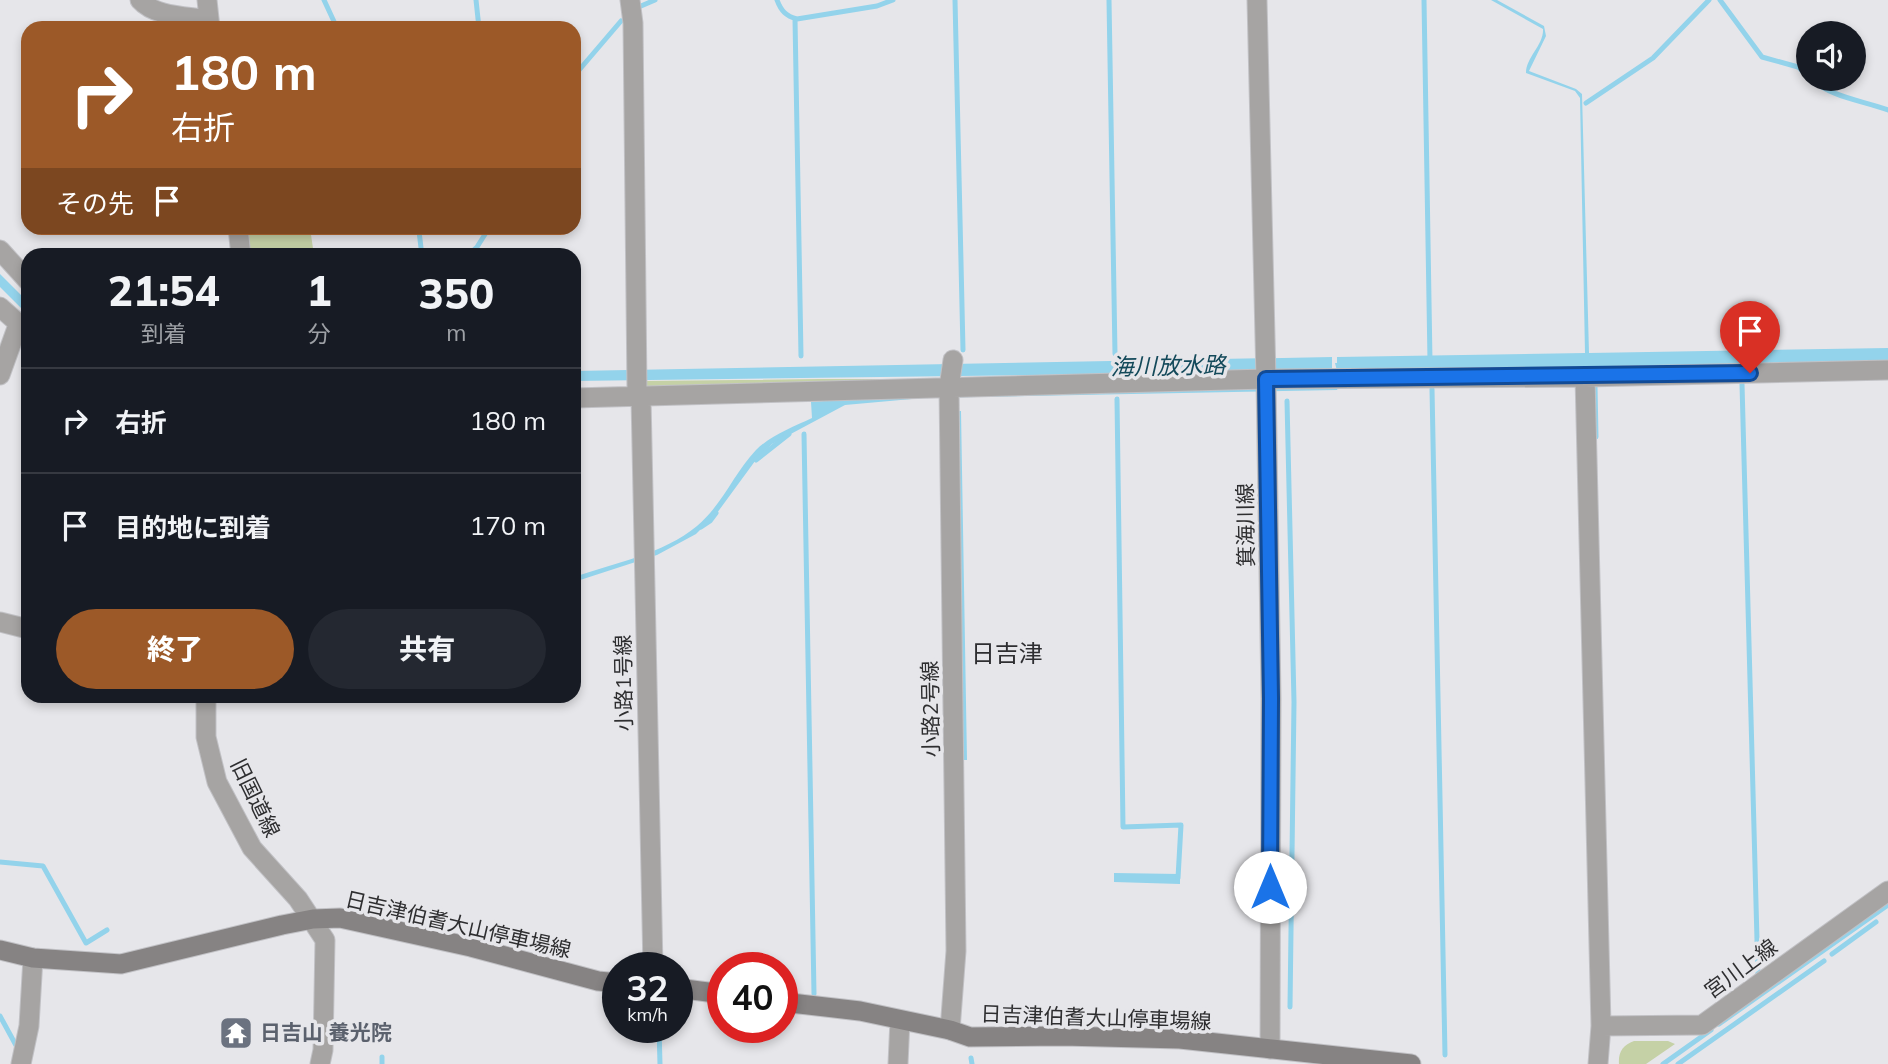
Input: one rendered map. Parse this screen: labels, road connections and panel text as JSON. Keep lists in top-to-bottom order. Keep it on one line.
{"streets":{"main road":["日吉津伯耆大山停車場線"],"street":["箕海川線","小路1号線","小路2号線","旧国道線","宮川上線"]},"crossings":[["箕海川線","日吉津伯耆大山停車場線"],["小路2号線","日吉津伯耆大山停車場線"],["旧国道線","日吉津伯耆大山停車場線"]],"districts":["日吉津"],"water":["海川放水路"],"places":{"temple":["日吉山 養光院"]},"page":{"turn":["180 m","右折"],"then":"その先","eta":["21:54","到着","1","分","350","m"],"list":[{"name":"右折","value":"180 m"},{"name":"目的地に到着","value":"170 m"}],"buttons":["終了","共有"],"speed":"32 km/h","limit":"40"}}
